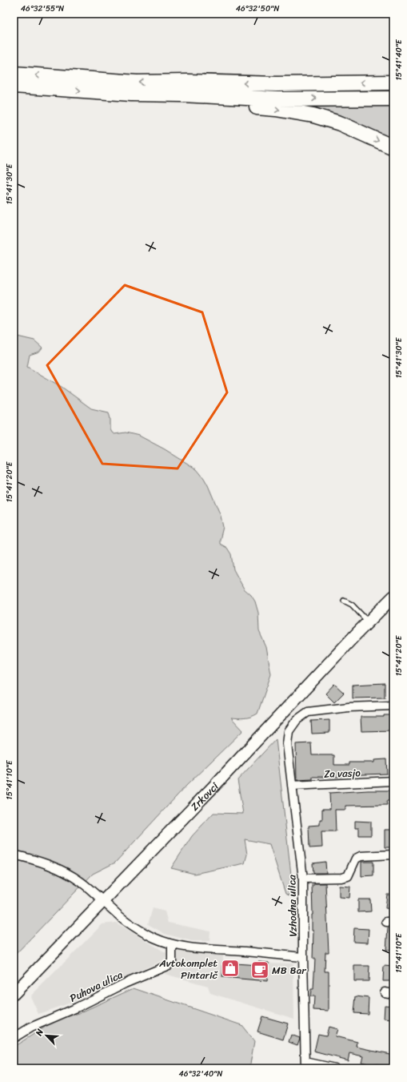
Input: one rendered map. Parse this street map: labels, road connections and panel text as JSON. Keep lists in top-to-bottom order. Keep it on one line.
{"streets":{"street":["Za vasjo","Zrkovci","Vzhodna ulica","Puhova ulica"]},"crossings":[["Za vasjo","Vzhodna ulica"]],"places":{"shop":["Avtokomplet Pintarič"],"cafe":["MB Bar"]},"north":"top left","coordinates":["46°32'55\"N","46°32'50\"N","15°41'40\"E","15°41'30\"E","15°41'20\"E","15°41'10\"E","46°32'40\"N"]}
